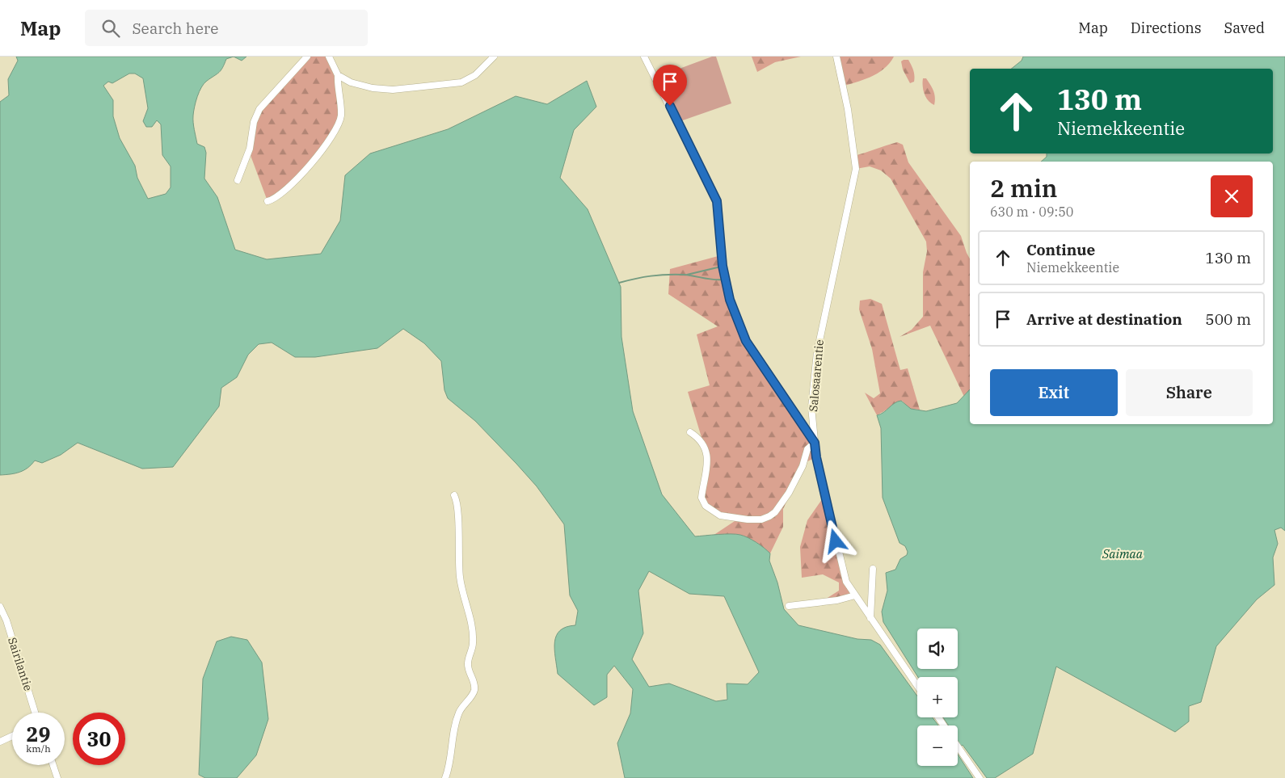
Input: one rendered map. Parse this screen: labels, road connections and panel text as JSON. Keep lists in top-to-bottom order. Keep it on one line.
{"streets":{"street":["Salosaarentie","Sairilantie"]},"water":["Saimaa"],"page":{"header":"Map","search":"Search here","nav":["Map","Directions","Saved"],"turn":["130 m","Niemekkeentie"],"heading":["2 min","630 m · 09:50"],"list":[{"name":"Continue","note":"Niemekkeentie","value":"130 m"},{"name":"Arrive at destination","value":"500 m"}],"buttons":["Exit","Share"],"map_buttons":["+","−"],"speed":"29 km/h","limit":"30"}}
